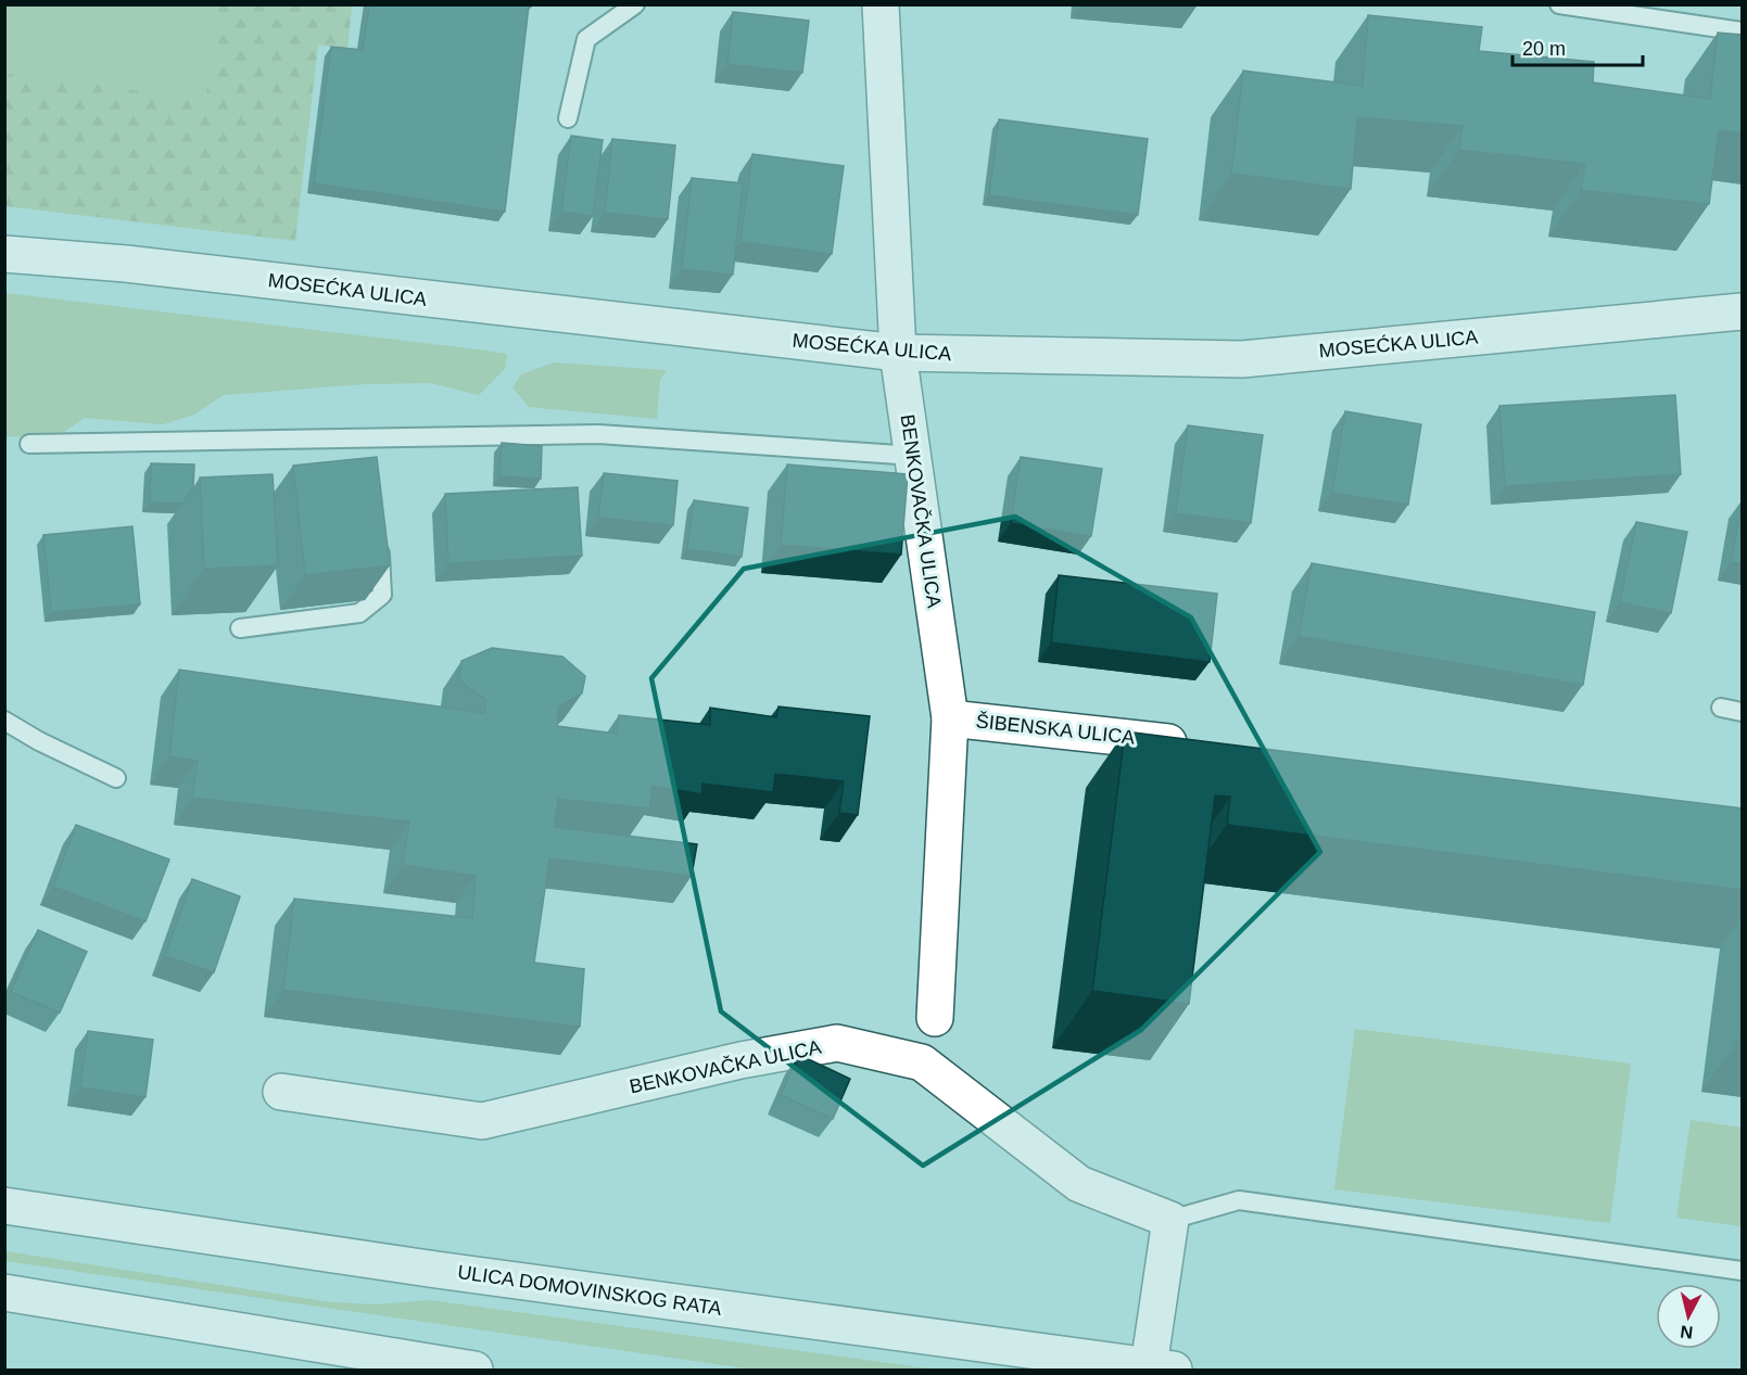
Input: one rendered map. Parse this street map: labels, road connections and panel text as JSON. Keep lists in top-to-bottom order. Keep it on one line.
{"streets":{"street":["MOSEĆKA ULICA","BENKOVAČKA ULICA","ŠIBENSKA ULICA","ULICA DOMOVINSKOG RATA"]},"crossings":[["MOSEĆKA ULICA","BENKOVAČKA ULICA"],["BENKOVAČKA ULICA","ŠIBENSKA ULICA"]],"scale_bar":"20 m","north":"bottom"}
